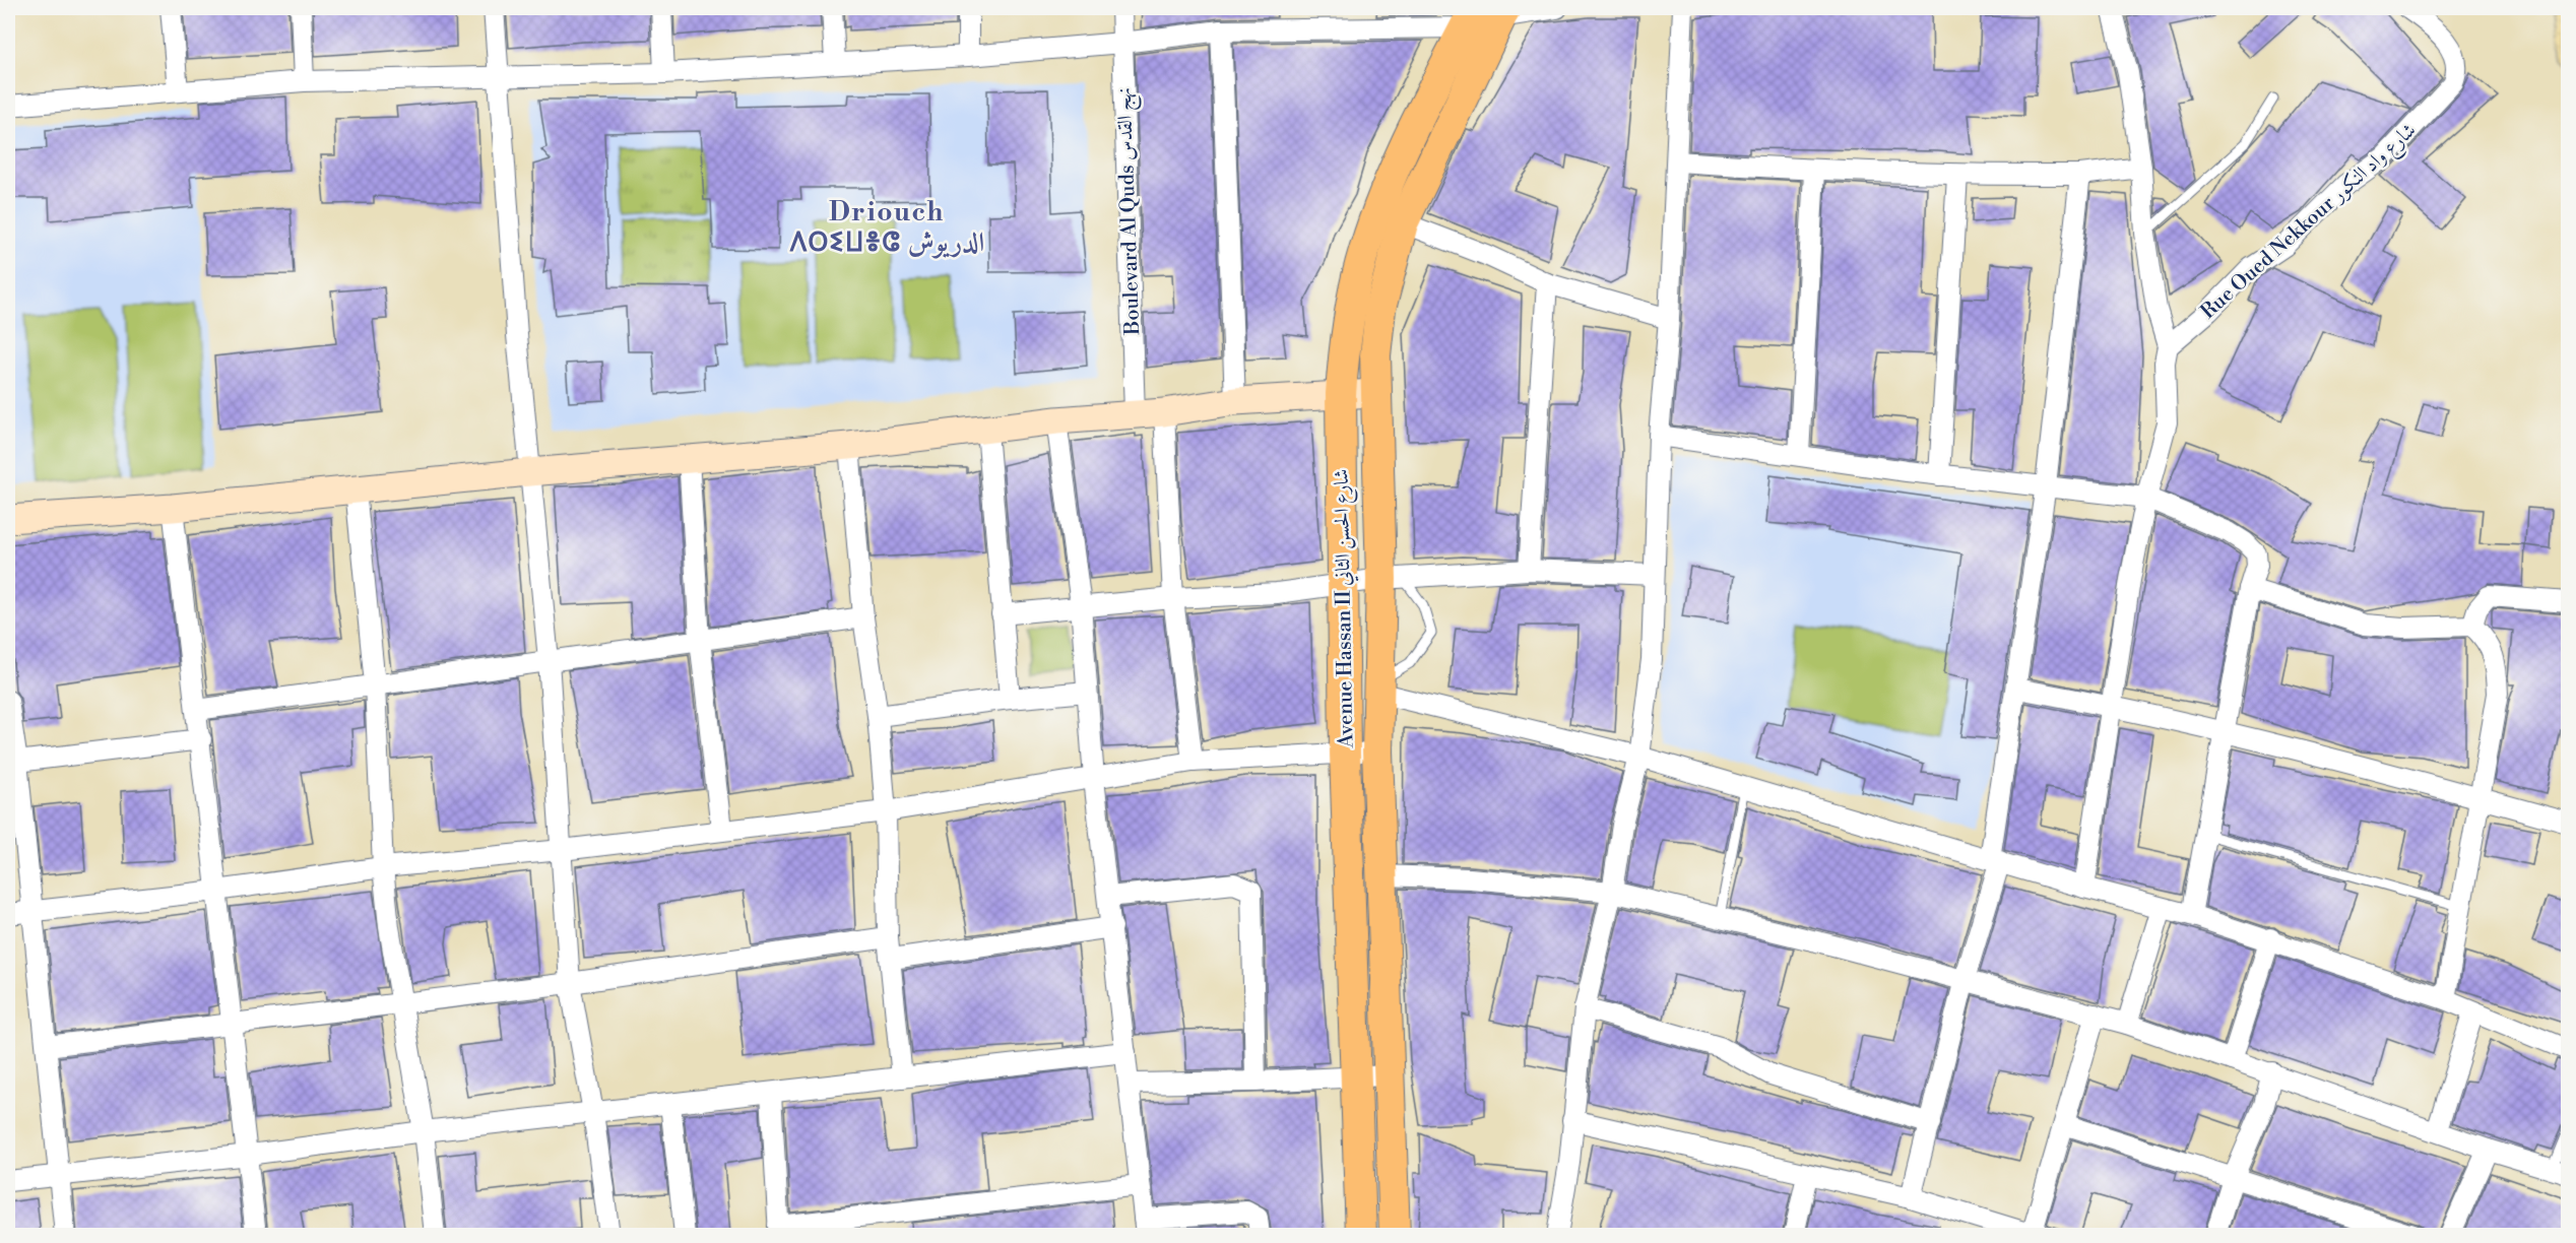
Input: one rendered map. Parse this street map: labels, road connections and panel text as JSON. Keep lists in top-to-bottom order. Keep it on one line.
{"streets":{"main road":["Avenue Hassan II شارع الحسن الثاني"],"street":["Boulevard Al Quds نهج القدس","Rue Oued Nekkour شارع واد النکور"]},"districts":["Driouch ⴷⵔⵉⵡⴻⵛ الدريوش"]}
